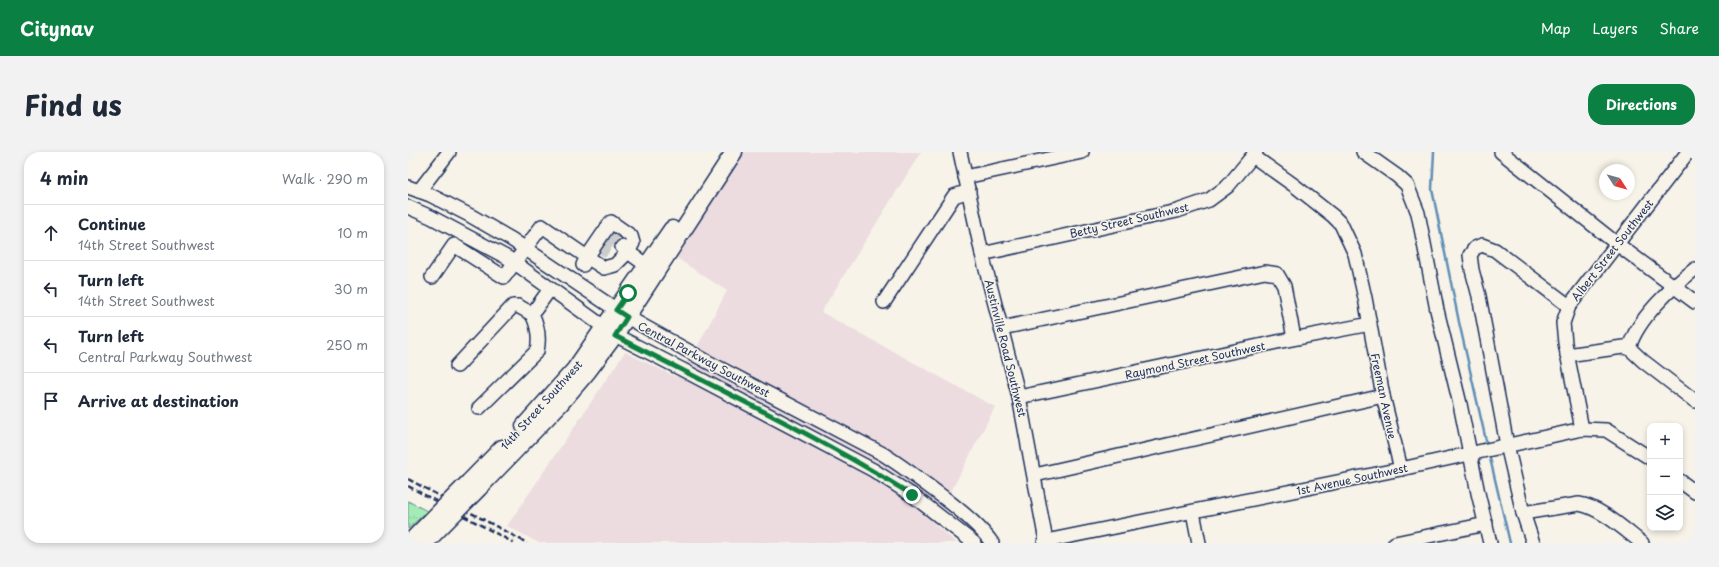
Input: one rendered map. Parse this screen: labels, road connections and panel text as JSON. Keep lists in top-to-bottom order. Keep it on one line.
{"streets":{"main road":["14th Street Southwest"],"street":["Betty Street Southwest","Albert Street Southwest","Austinville Road Southwest","Central Parkway Southwest","Raymond Street Southwest","Freeman Avenue","1st Avenue Southwest"]},"crossings":[["Betty Street Southwest","Austinville Road Southwest"],["Betty Street Southwest","Freeman Avenue"],["Albert Street Southwest","1st Avenue Southwest"],["Austinville Road Southwest","Raymond Street Southwest"],["Austinville Road Southwest","1st Avenue Southwest"],["Central Parkway Southwest","14th Street Southwest"],["Raymond Street Southwest","Freeman Avenue"],["Freeman Avenue","1st Avenue Southwest"]],"north":"bottom right","page":{"header":"Citynav","nav":["Map","Layers","Share"],"title":"Find us","buttons":"Directions","heading":["4 min","Walk · 290 m"],"list":[["Continue","14th Street Southwest","10 m"],["Turn left","14th Street Southwest","30 m"],["Turn left","Central Parkway Southwest","250 m"],"Arrive at destination"],"map_buttons":["+","−"]}}
